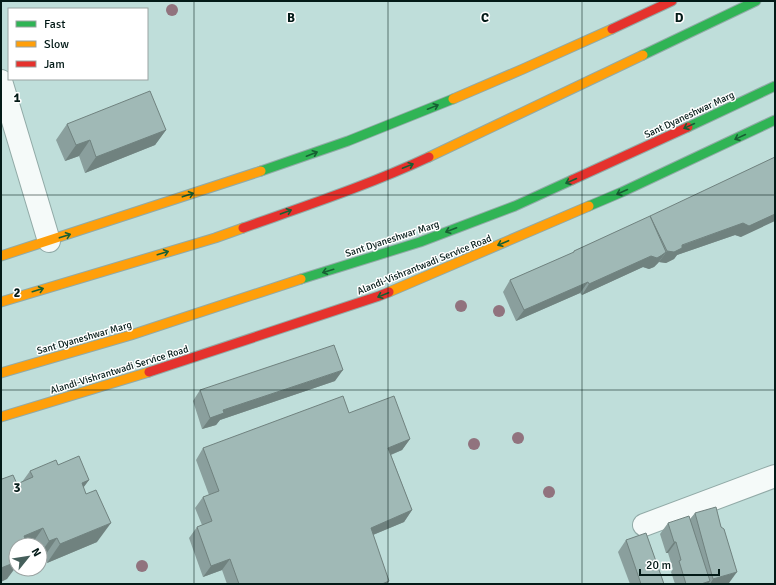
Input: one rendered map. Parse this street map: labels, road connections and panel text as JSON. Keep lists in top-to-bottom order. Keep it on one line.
{"streets":{"main road":["Sant Dyaneshwar Marg","Alandi-Vishrantwadi Service Road"]},"one_way":["Alandi-Vishrantwadi Service Road"],"legend":["Fast","Slow","Jam"],"scale_bar":"20 m","north":"top right","grid":{"columns":["B","C","D"],"rows":["1","2","3"]}}
